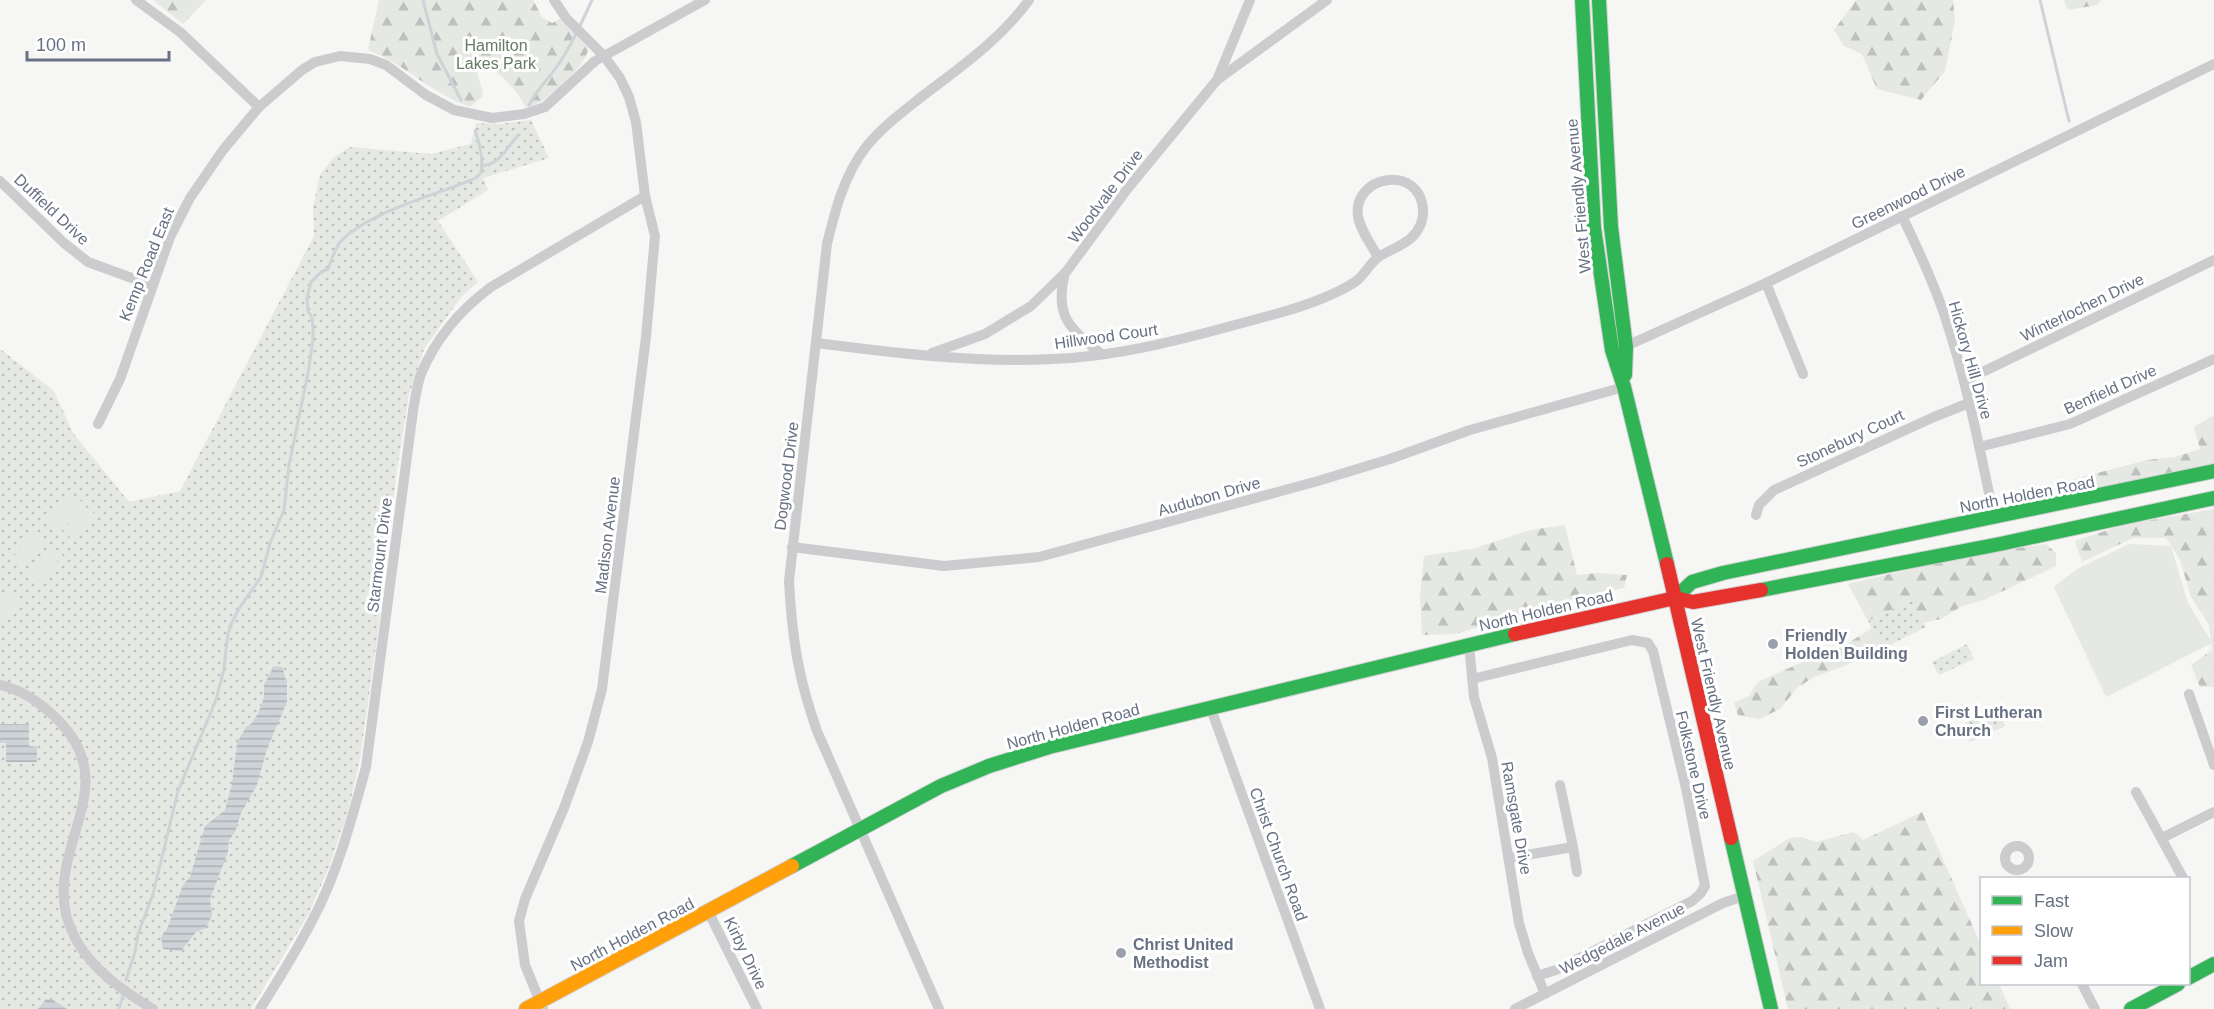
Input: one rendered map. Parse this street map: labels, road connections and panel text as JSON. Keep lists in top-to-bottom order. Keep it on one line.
{"streets":{"main road":["West Friendly Avenue","North Holden Road"],"street":["Woodvale Drive","Greenwood Drive","Duffield Drive","Kemp Road East","Winterlochen Drive","Hillwood Court","Hickory Hill Drive","Benfield Drive","Stonebury Court","Dogwood Drive","Audubon Drive","Madison Avenue","Starmount Drive","Folkstone Drive","Ramsgate Drive","Christ Church Road","Wedgedale Avenue","Kirby Drive"]},"crossings":[["Woodvale Drive","Hillwood Court"],["West Friendly Avenue","Greenwood Drive"],["West Friendly Avenue","North Holden Road"],["West Friendly Avenue","Audubon Drive"],["West Friendly Avenue","Wedgedale Avenue"],["Greenwood Drive","Hickory Hill Drive"],["Duffield Drive","Kemp Road East"],["Kemp Road East","Madison Avenue"],["Winterlochen Drive","Hickory Hill Drive"],["Hillwood Court","Dogwood Drive"],["Hickory Hill Drive","Benfield Drive"],["Hickory Hill Drive","Stonebury Court"],["Hickory Hill Drive","North Holden Road"],["Dogwood Drive","North Holden Road"],["Dogwood Drive","Audubon Drive"],["North Holden Road","Madison Avenue"],["North Holden Road","Ramsgate Drive"],["North Holden Road","Christ Church Road"],["North Holden Road","Kirby Drive"],["Madison Avenue","Starmount Drive"],["Folkstone Drive","Ramsgate Drive"],["Ramsgate Drive","Wedgedale Avenue"]],"parks":["Hamilton Lakes Park"],"places":["Friendly Holden Building","First Lutheran Church","Christ United Methodist"],"legend":["Fast","Slow","Jam"],"scale_bar":"100 m"}
